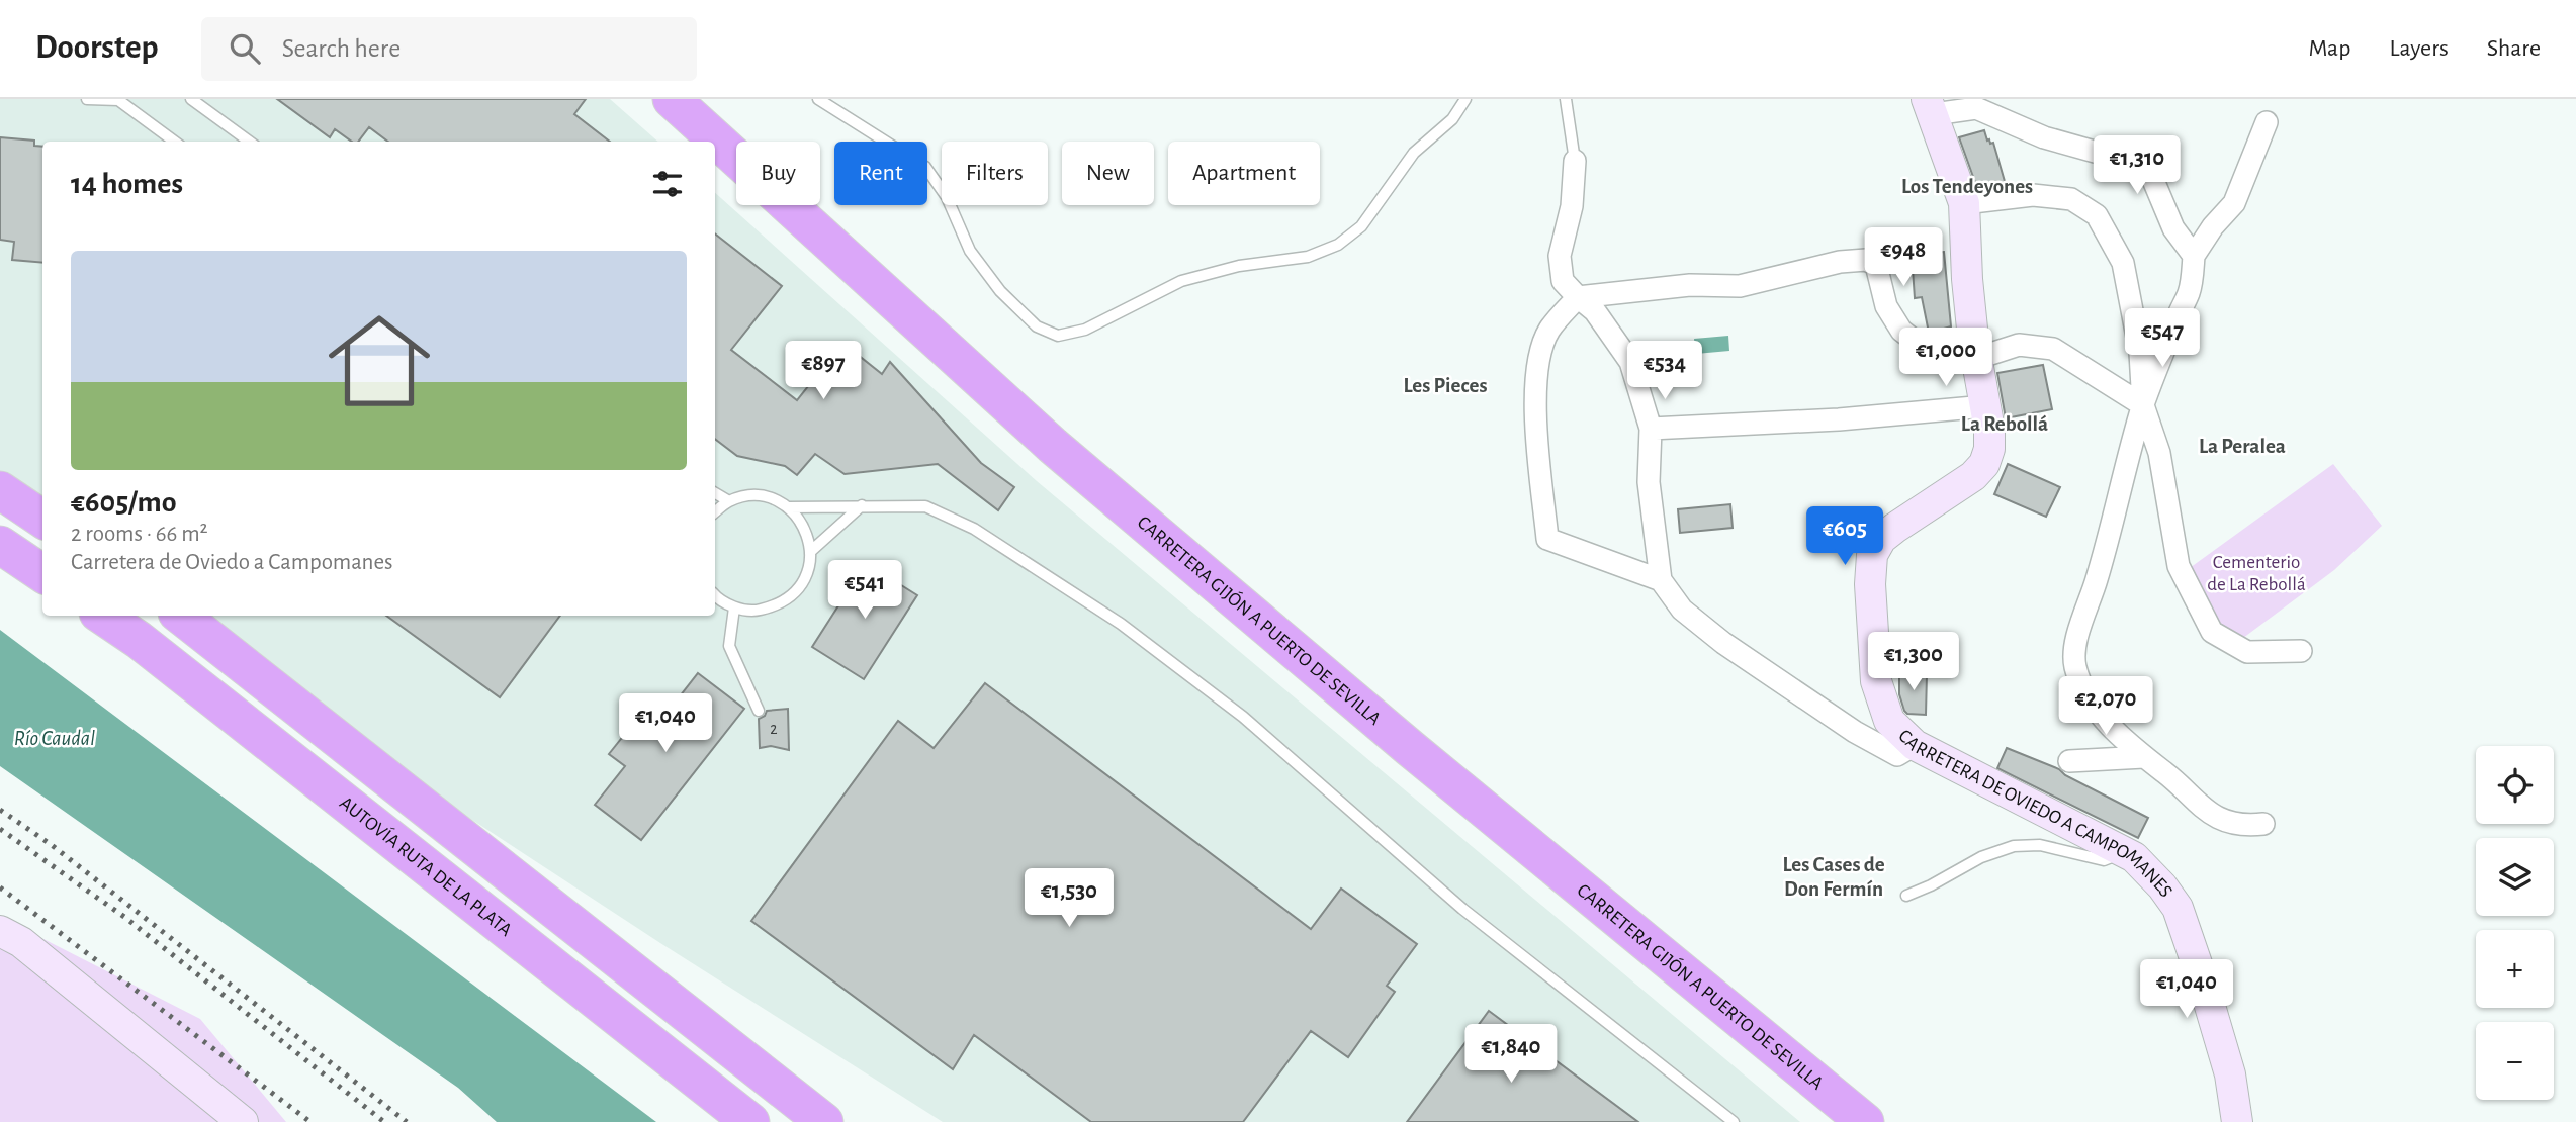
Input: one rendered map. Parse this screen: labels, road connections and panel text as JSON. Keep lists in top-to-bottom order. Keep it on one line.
{"streets":{"highway":["CARRETERA GIJÓN A PUERTO DE SEVILLA","AUTOVÍA RUTA DE LA PLATA"],"street":["CARRETERA DE OVIEDO A CAMPOMANES"]},"districts":["Los Tendeyones","Les Pieces","La Rebollá","La Peralea","Les Cases de Don Fermín"],"water":["Río Caudal"],"parks":["Cementerio de La Rebollá"],"house_numbers":["2"],"page":{"header":"Doorstep","search":"Search here","nav":["Map","Layers","Share"],"price":["€1,310","€948","€547","€1,000","€897","€534","€605","€541","€1,300","€2,070","€1,040","€1,530","€1,040","€1,840"],"chip":["Buy","Rent","Filters","New","Apartment"],"heading":"14 homes","list":[{"name":"€605/mo","note":"2 rooms · 66 m² · Carretera de Oviedo a Campomanes"}],"map_buttons":["+","−"]}}
